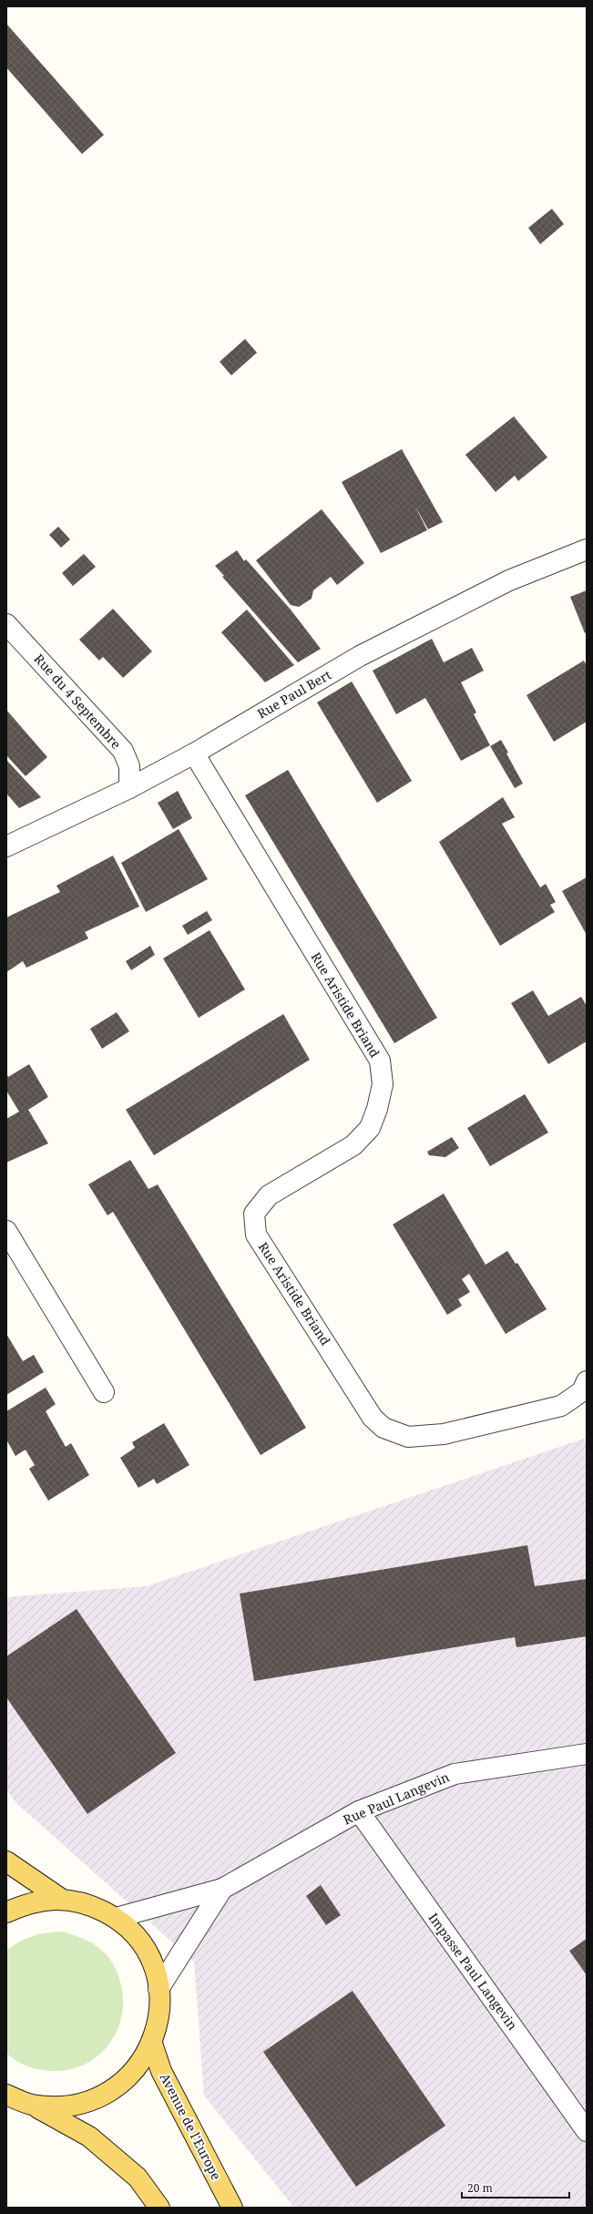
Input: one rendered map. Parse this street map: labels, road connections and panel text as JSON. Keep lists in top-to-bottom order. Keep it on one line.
{"streets":{"main road":["Avenue de l'Europe"],"street":["Rue Paul Bert","Rue du 4 Septembre","Rue Aristide Briand","Rue Paul Langevin","Impasse Paul Langevin"]},"crossings":[["Rue Paul Bert","Rue du 4 Septembre"],["Rue Paul Bert","Rue Aristide Briand"],["Rue Paul Langevin","Impasse Paul Langevin"]],"scale_bar":"20 m"}
